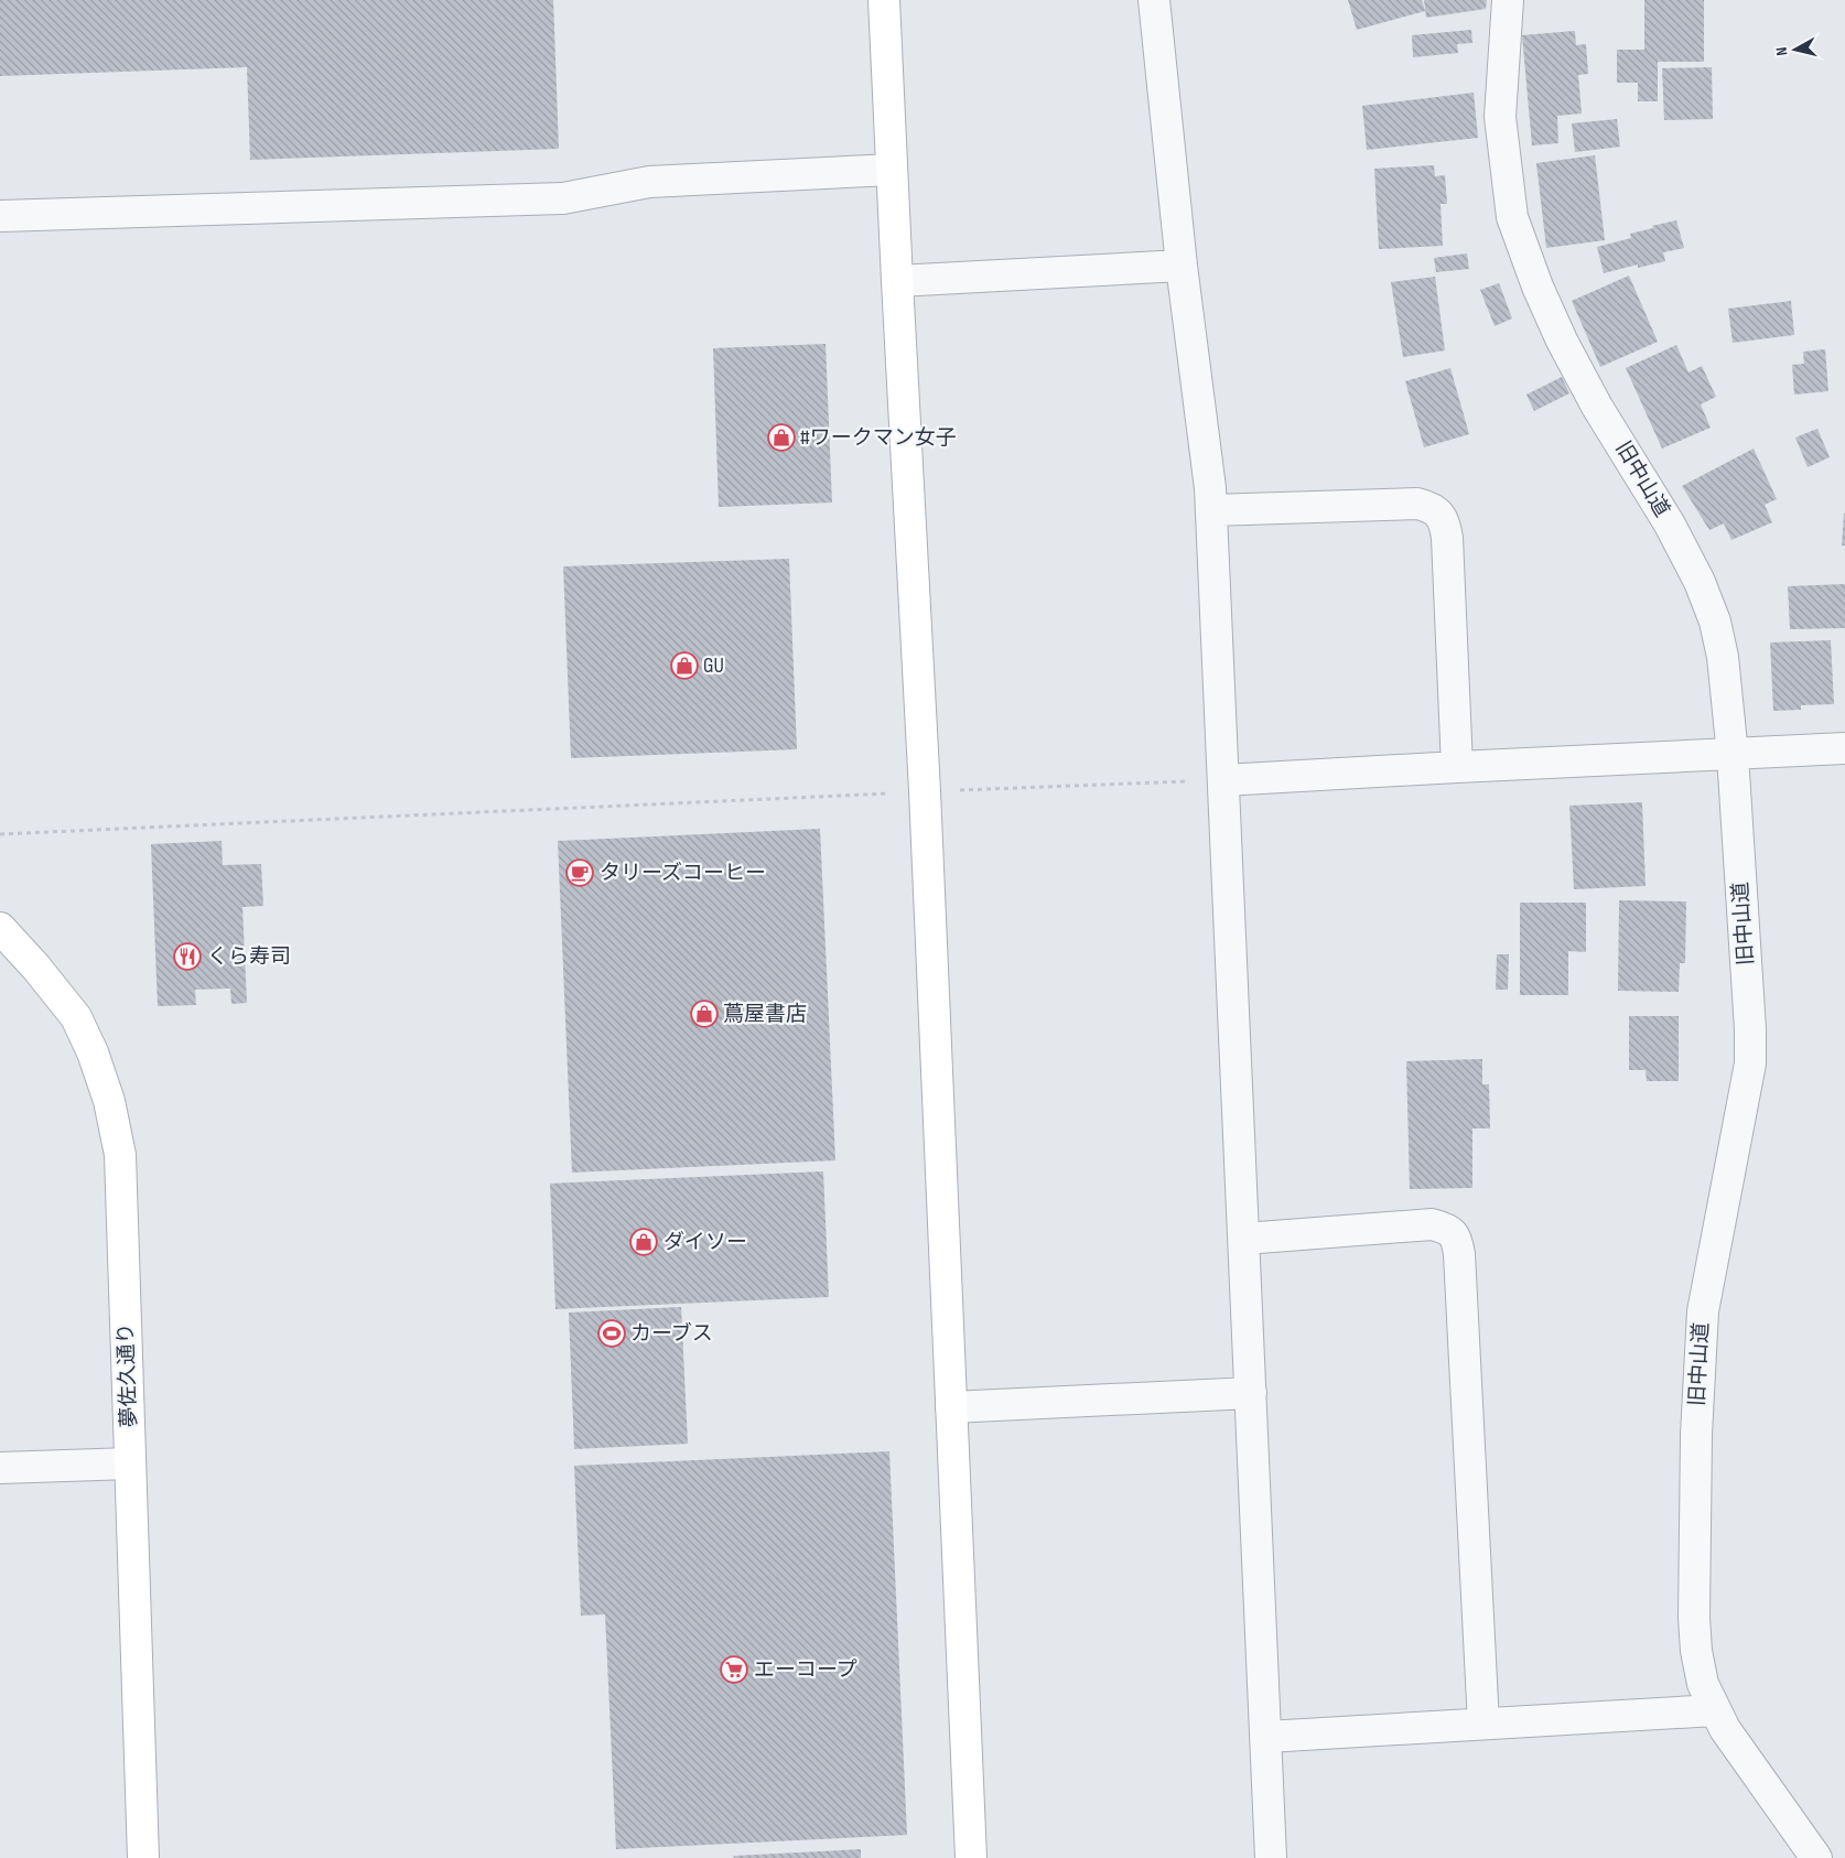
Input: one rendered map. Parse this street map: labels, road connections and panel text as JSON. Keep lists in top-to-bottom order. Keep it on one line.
{"streets":{"street":["旧中山道","夢佐久通り"]},"places":{"shop":["#ワークマン女子","GU","蔦屋書店","ダイソー"],"cafe":["タリーズコーヒー"],"restaurant":["くら寿司"],"sports":["カーブス"],"supermarket":["エーコープ"]},"north":"left"}
